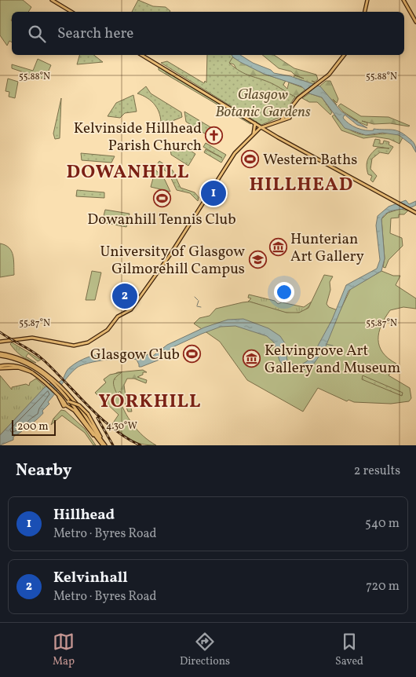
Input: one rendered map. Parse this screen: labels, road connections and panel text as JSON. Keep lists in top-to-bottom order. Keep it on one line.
{"districts":["DOWANHILL","HILLHEAD","YORKHILL"],"parks":["Glasgow Botanic Gardens"],"places":{"church":["Kelvinside Hillhead Parish Church"],"sports":["Western Baths","Dowanhill Tennis Club","Glasgow Club"],"museum":["Hunterian Art Gallery","Kelvingrove Art Gallery and Museum"],"school or university":["University of Glasgow Gilmorehill Campus"]},"scale_bar":"200 m","page":{"search":"Search here","pins":["1","2"],"scale":"200 m","heading":["Nearby","2 results"],"list":[{"mark":"1","name":"Hillhead","note":"Metro · Byres Road","value":"540 m"},{"mark":"2","name":"Kelvinhall","note":"Metro · Byres Road","value":"720 m"}],"nav":["Map","Directions","Saved"]},"coordinates":["55.88°N","55.87°N","4.30°W"]}
